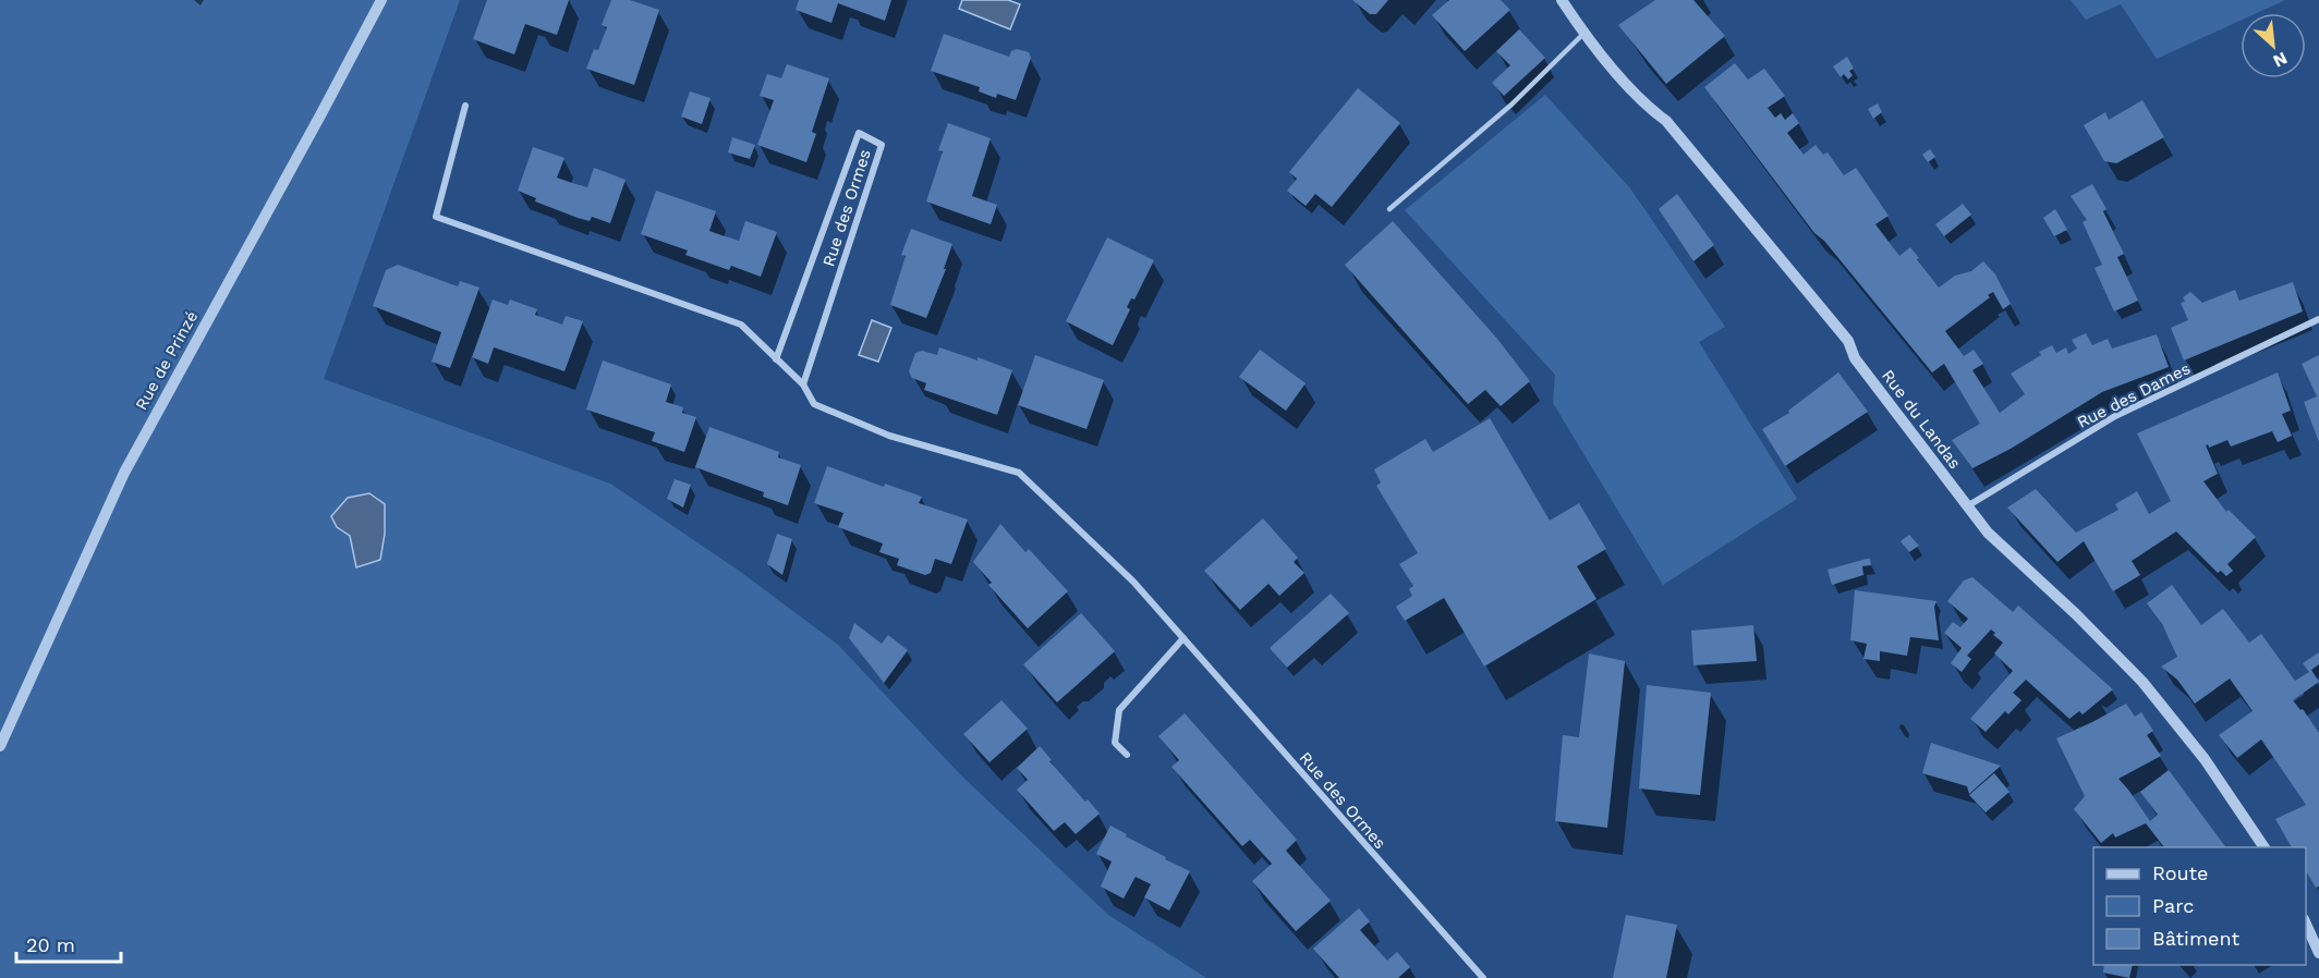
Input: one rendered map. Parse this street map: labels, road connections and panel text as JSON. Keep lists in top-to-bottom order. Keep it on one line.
{"streets":{"street":["Rue des Ormes","Rue de Prinzé","Rue des Dames","Rue du Landas"]},"crossings":[["Rue des Dames","Rue du Landas"]],"legend":["Route","Parc","Bâtiment"],"scale_bar":"20 m","north":"bottom right"}
